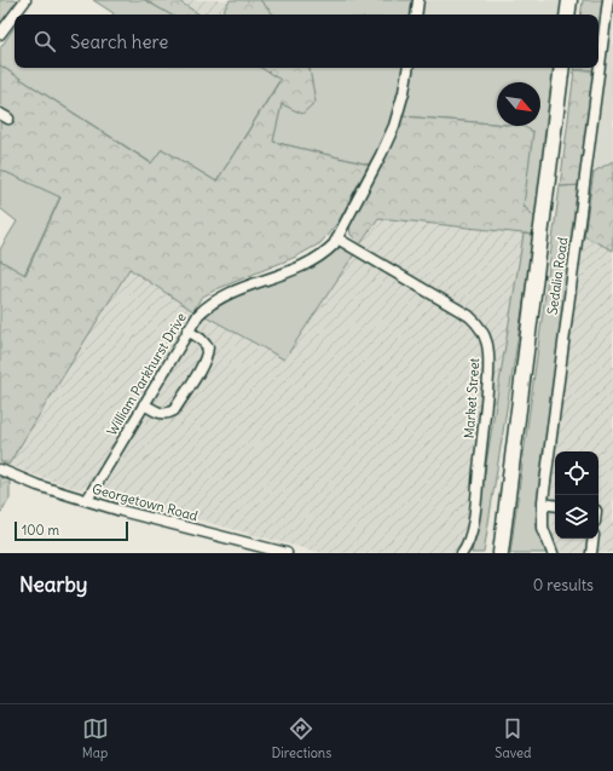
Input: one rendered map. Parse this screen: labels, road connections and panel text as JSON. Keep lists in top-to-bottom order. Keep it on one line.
{"streets":{"street":["Sedalia Road","William Parkhurst Drive","Market Street","Georgetown Road"]},"crossings":[["William Parkhurst Drive","Market Street"],["William Parkhurst Drive","Georgetown Road"]],"scale_bar":"100 m","north":"bottom right","page":{"search":"Search here","scale":"100 m","heading":["Nearby","0 results"],"nav":["Map","Directions","Saved"]}}
